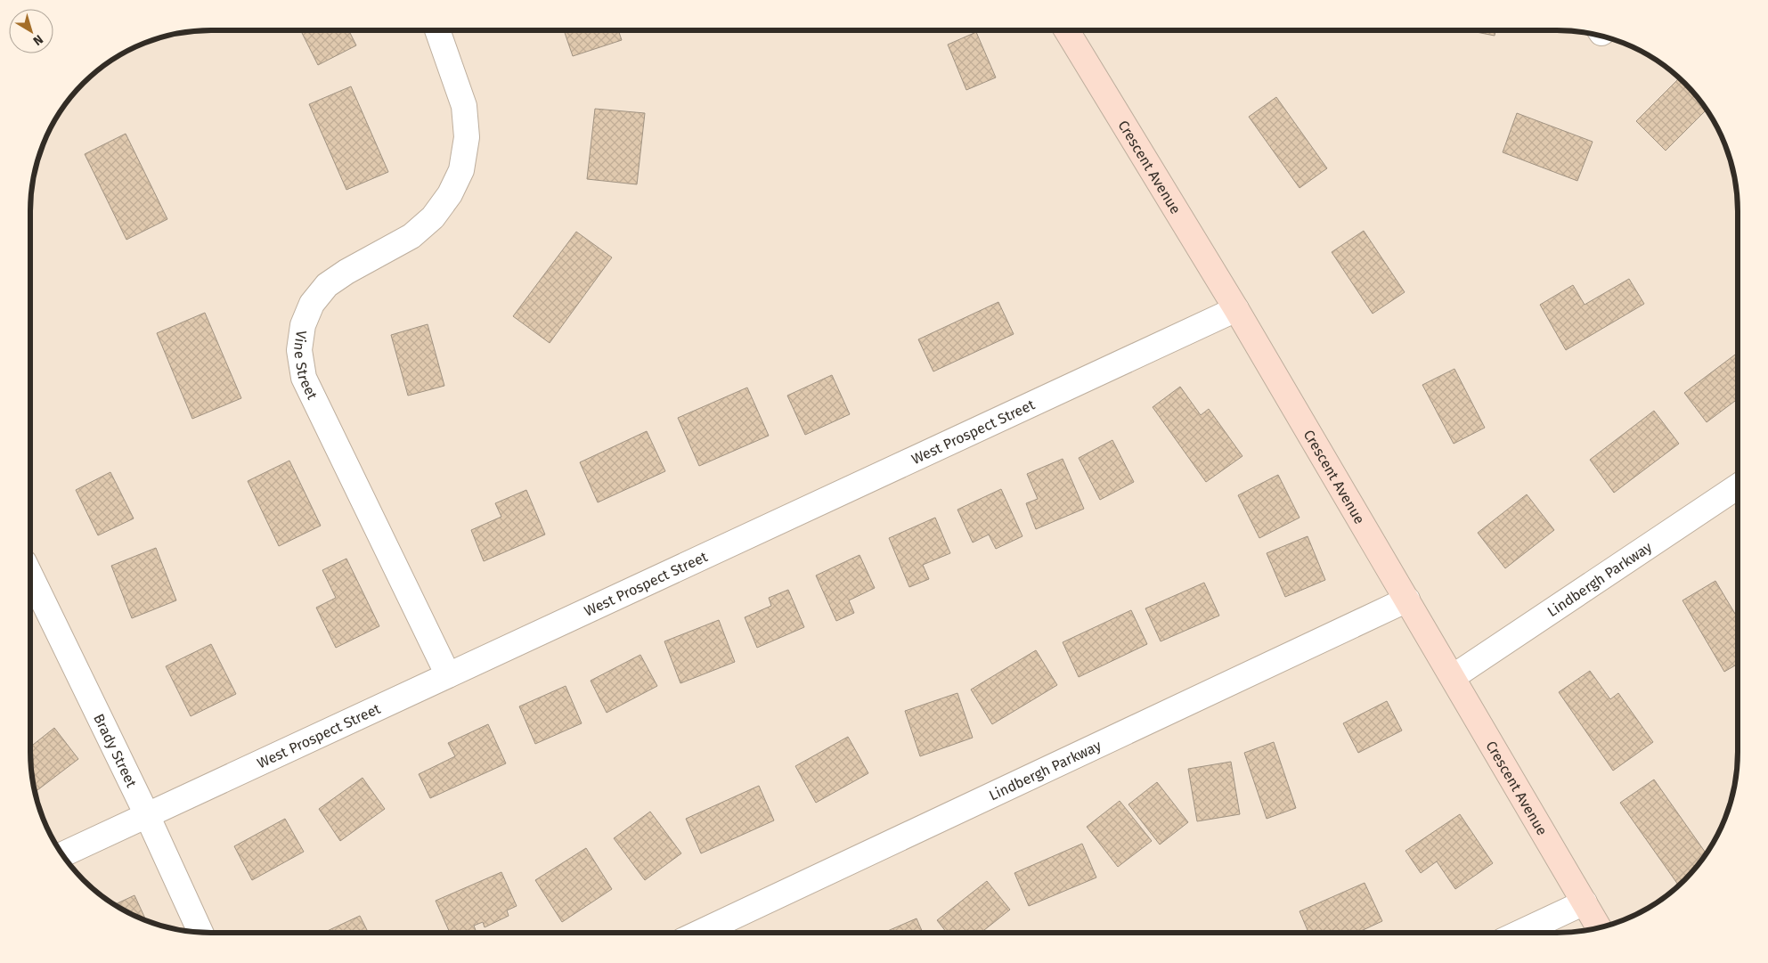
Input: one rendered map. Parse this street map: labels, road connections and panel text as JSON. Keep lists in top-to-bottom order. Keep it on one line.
{"streets":{"main road":["Crescent Avenue"],"street":["Vine Street","West Prospect Street","Lindbergh Parkway","Brady Street"]},"crossings":[["Crescent Avenue","West Prospect Street"],["Crescent Avenue","Lindbergh Parkway"],["Vine Street","West Prospect Street"],["West Prospect Street","Brady Street"]],"north":"bottom right"}
